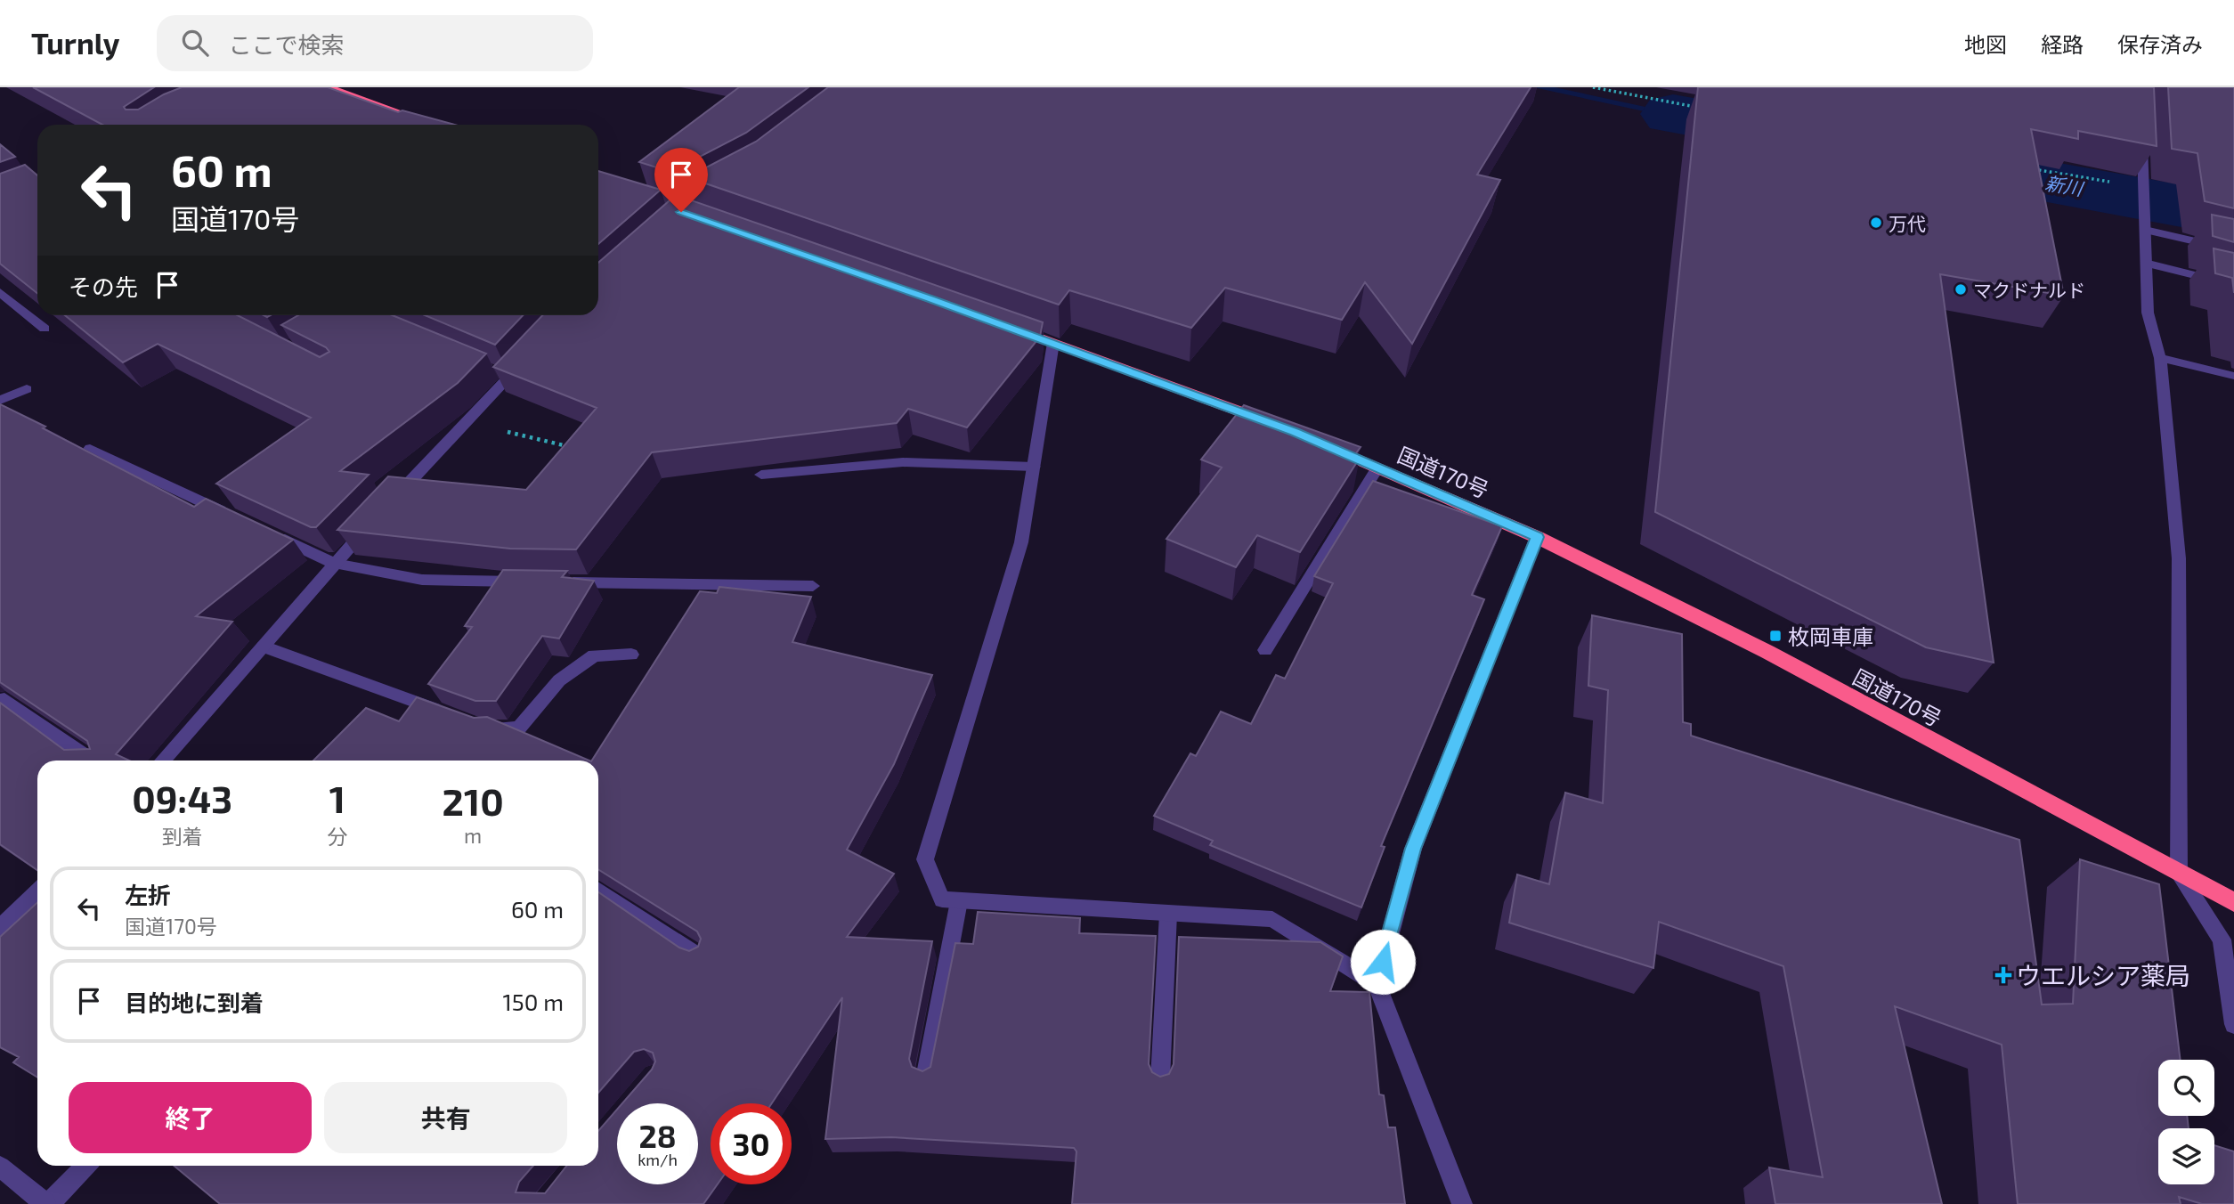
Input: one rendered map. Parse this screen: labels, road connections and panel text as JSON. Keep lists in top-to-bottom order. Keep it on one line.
{"streets":{"highway":["国道170号"]},"water":["新川"],"places":{"other":["万代","マクドナルド"],"transit":["枚岡車庫"],"health":["ウエルシア薬局"]},"page":{"header":"Turnly","search":"ここで検索","nav":["地図","経路","保存済み"],"turn":["60 m","国道170号"],"then":"その先","eta":["09:43","到着","1","分","210","m"],"list":[{"name":"左折","note":"国道170号","value":"60 m"},{"name":"目的地に到着","value":"150 m"}],"buttons":["終了","共有"],"speed":"28 km/h","limit":"30"}}
